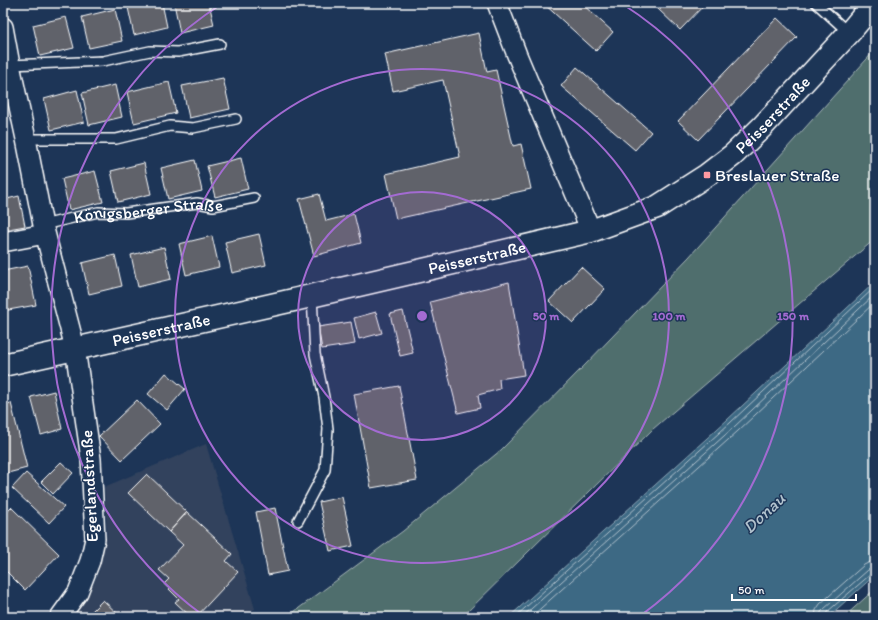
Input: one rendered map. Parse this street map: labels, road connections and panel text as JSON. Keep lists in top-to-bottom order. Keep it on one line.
{"streets":{"street":["Peisserstraße","Egerlandstraße"],"lane":["Königsberger Straße"]},"crossings":[["Peisserstraße","Egerlandstraße"]],"water":["Donau"],"places":{"transit":["Breslauer Straße"]},"scale_bar":"50 m","rings":["50 m","100 m","150 m"]}
